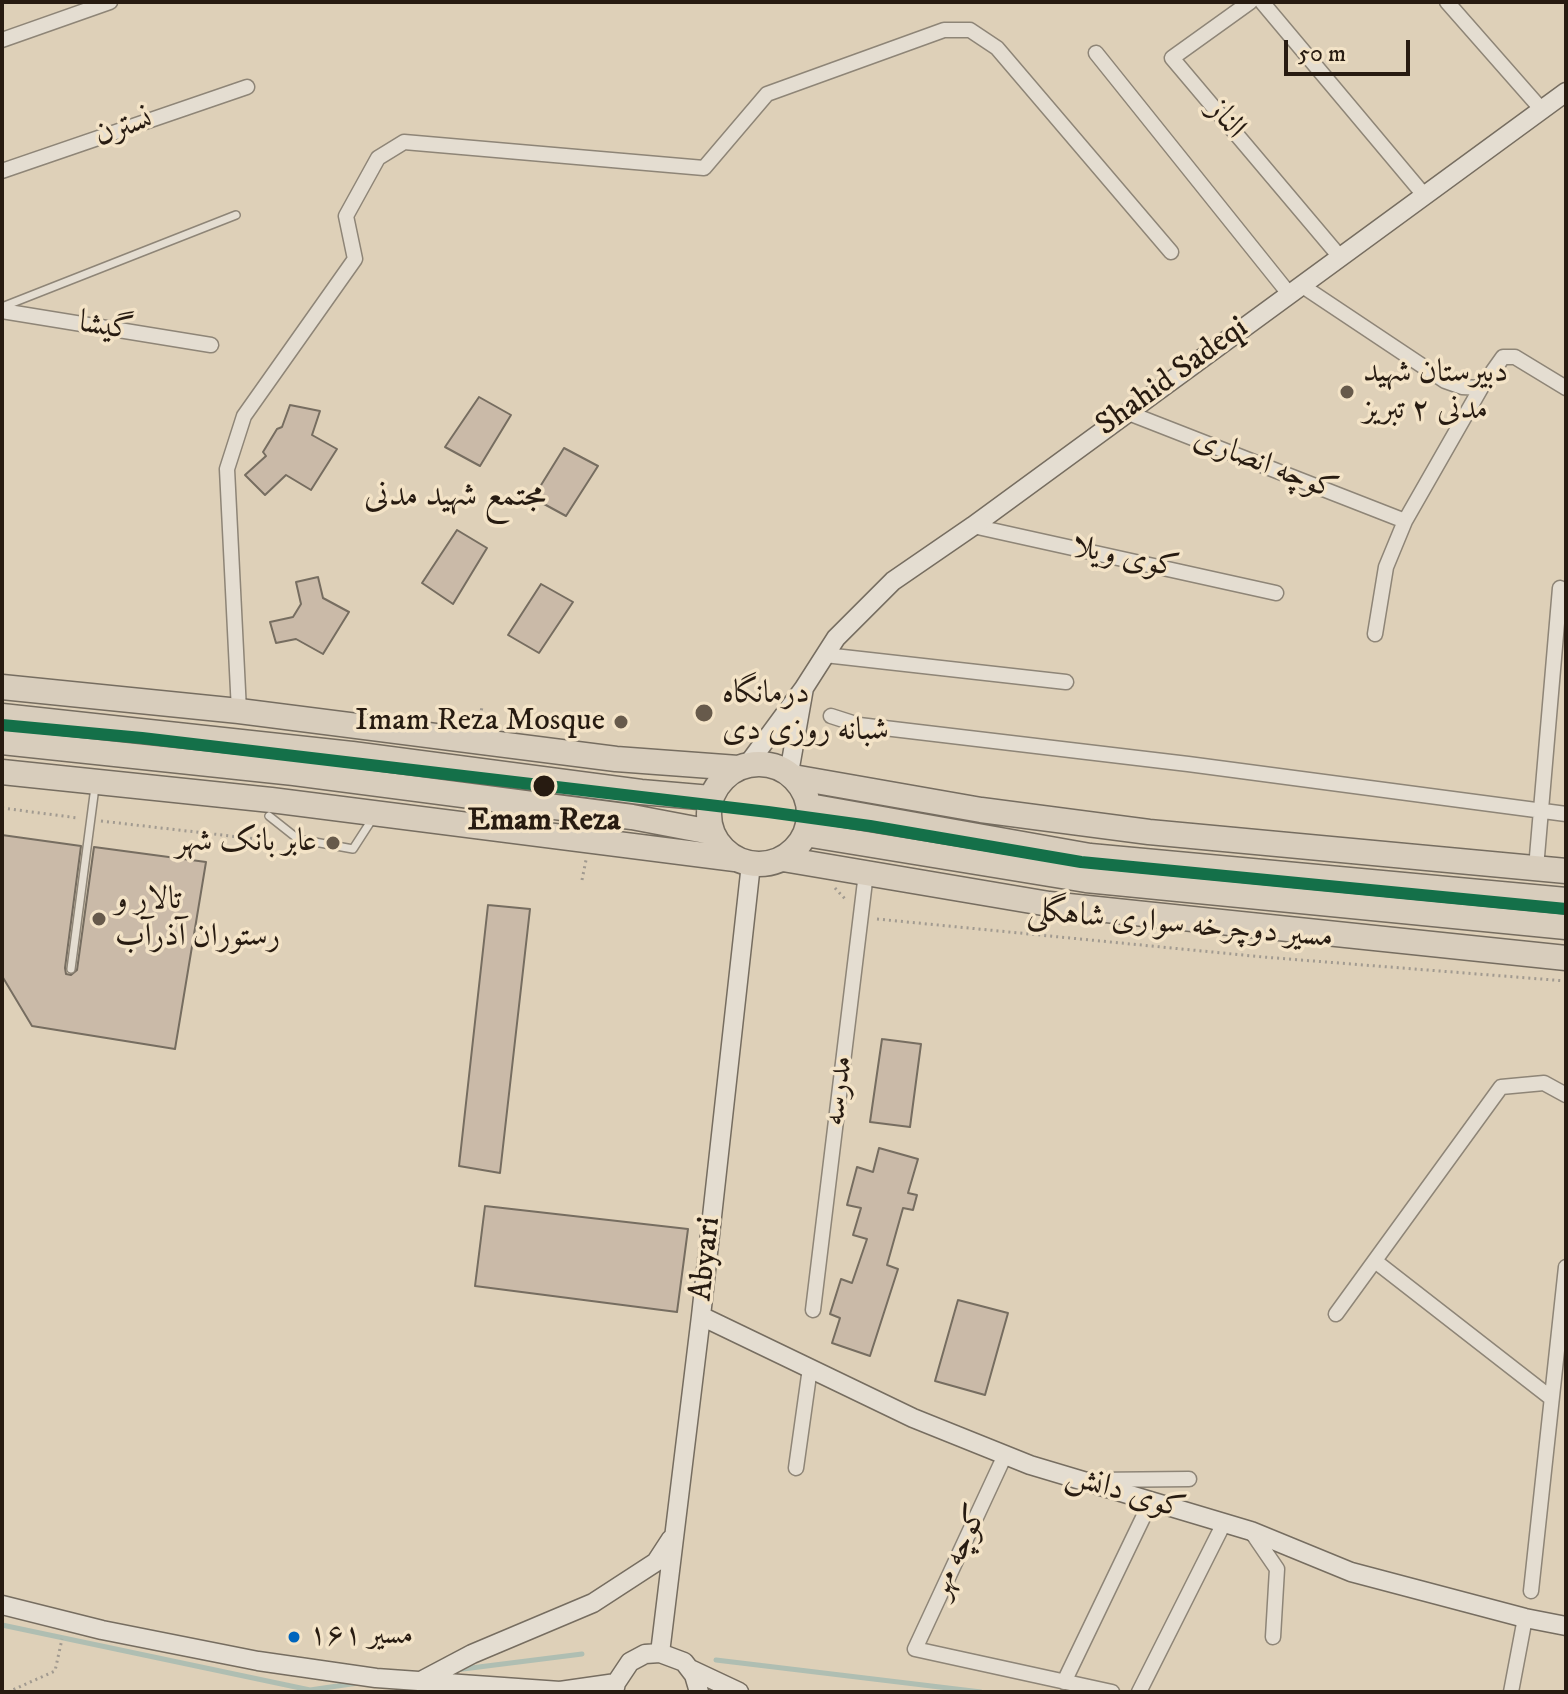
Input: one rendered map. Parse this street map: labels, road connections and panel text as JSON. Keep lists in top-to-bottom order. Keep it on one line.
{"streets":{"main road":["Shahid Sadeqi","Abyari","کوی دانش"],"street":["الناز","نسترن","گیشا","کوچه انصاری","کوی ویلا","مدرسه","کوچه مهر"],"path":["مسیر دوچرخه سواری شاهگلی"]},"crossings":[["الناز","Shahid Sadeqi"],["Shahid Sadeqi","کوچه انصاری"],["Shahid Sadeqi","کوی ویلا"],["Shahid Sadeqi","Abyari"],["مسیر دوچرخه سواری شاهگلی","مدرسه"],["Abyari","کوی دانش"],["کوی دانش","کوچه مهر"]],"districts":["مجتمع شهید مدنی"],"places":["دبیرستان شهید مدنی ۲ تبریز","درمانگاه شبانه روزی دی","Imam Reza Mosque","Emam Reza","عابر بانک شهر","تالار و رستوران آذرآب","مسیر ۱۶۱"],"scale_bar":"50 m"}
